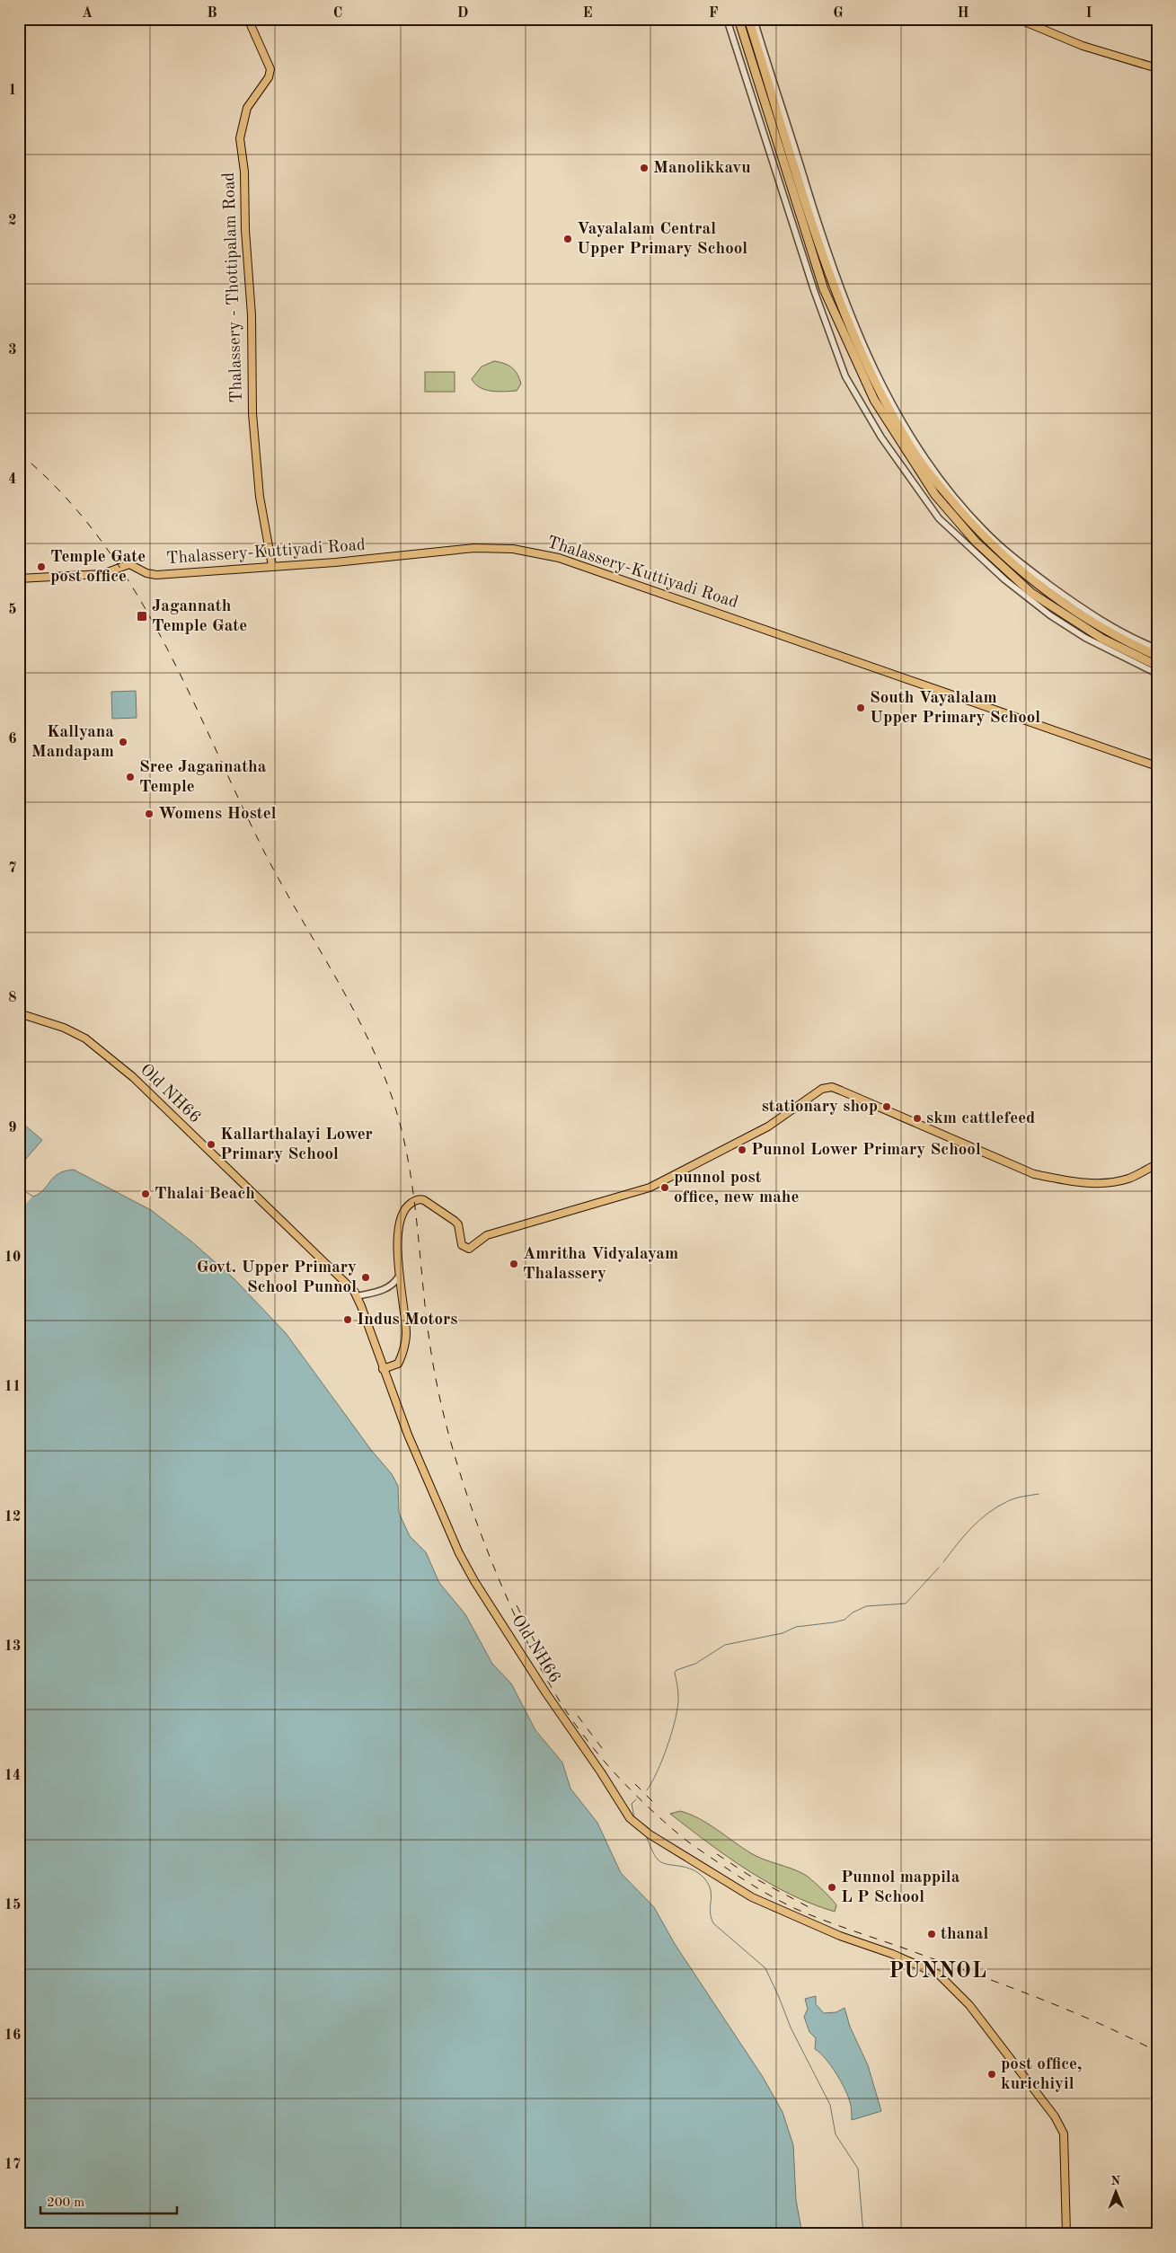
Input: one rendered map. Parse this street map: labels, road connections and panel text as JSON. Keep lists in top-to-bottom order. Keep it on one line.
{"streets":{"main road":["Thalassery - Thottipalam Road","Thalassery-Kuttiyadi Road","Old NH66"]},"crossings":[["Thalassery - Thottipalam Road","Thalassery-Kuttiyadi Road"]],"districts":["PUNNOL"],"places":{"other":["Manolikkavu","Vayalalam Central Upper Primary School","Temple Gate post office","South Vayalalam Upper Primary School","Kallyana Mandapam","Sree Jagannatha Temple","Womens Hostel","stationary shop","skm cattlefeed","Kallarthalayi Lower Primary School","Punnol Lower Primary School","punnol post office, new mahe","Thalai Beach","Amritha Vidyalayam Thalassery","Govt. Upper Primary School Punnol","Indus Motors","Punnol mappila L P School","thanal","post office, kurichiyil"],"transit":["Jagannath Temple Gate"]},"scale_bar":"200 m","north":"top","grid":{"columns":["A","B","C","D","E","F","G","H","I"],"rows":["1","2","3","4","5","6","7","8","9","10","11","12","13","14","15","16","17"]}}
